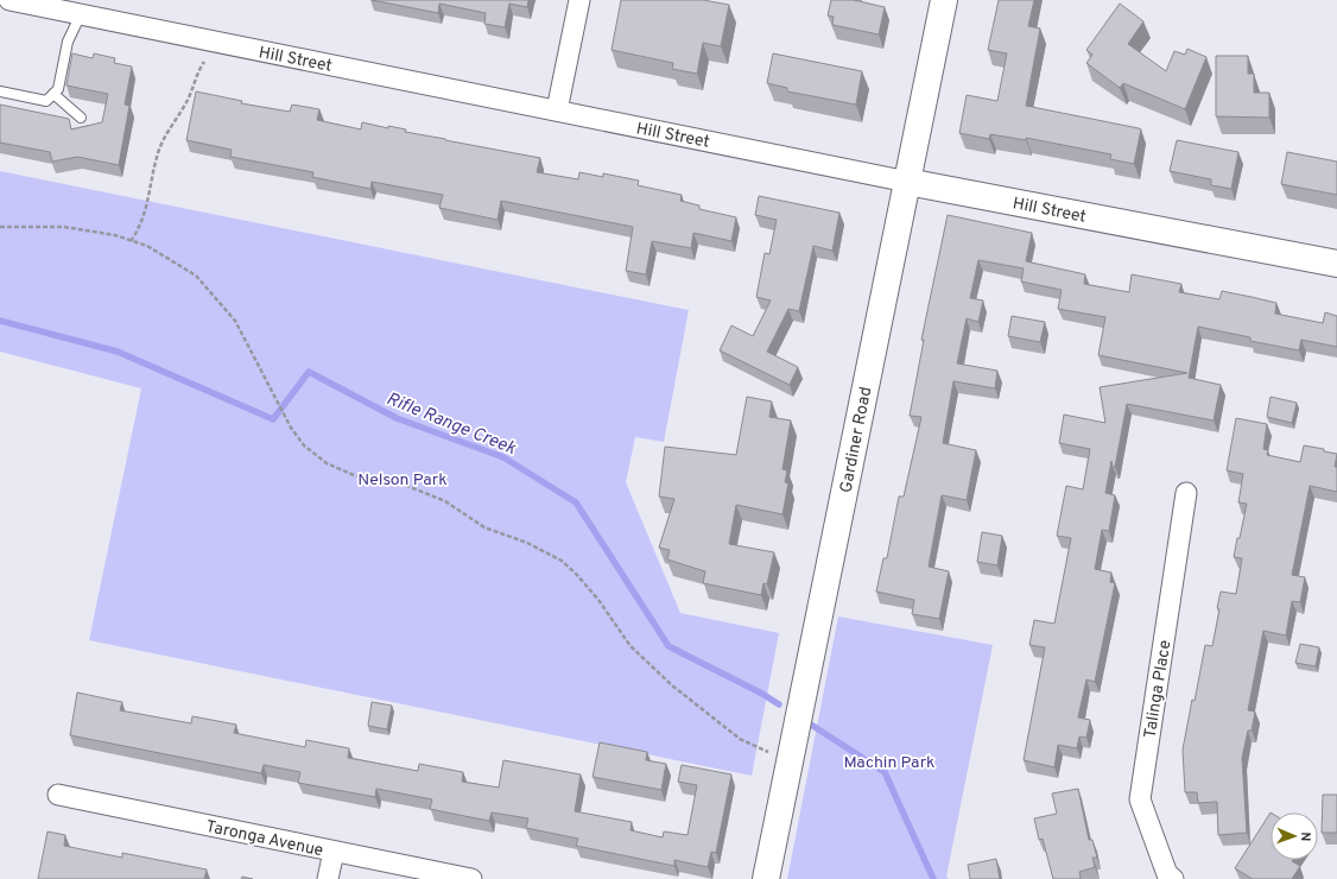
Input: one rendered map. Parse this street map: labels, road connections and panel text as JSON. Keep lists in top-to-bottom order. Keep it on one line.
{"streets":{"street":["Hill Street","Gardiner Road","Talinga Place","Taronga Avenue"]},"crossings":[["Hill Street","Gardiner Road"]],"water":["Rifle Range Creek"],"parks":["Nelson Park","Machin Park"],"north":"right"}
